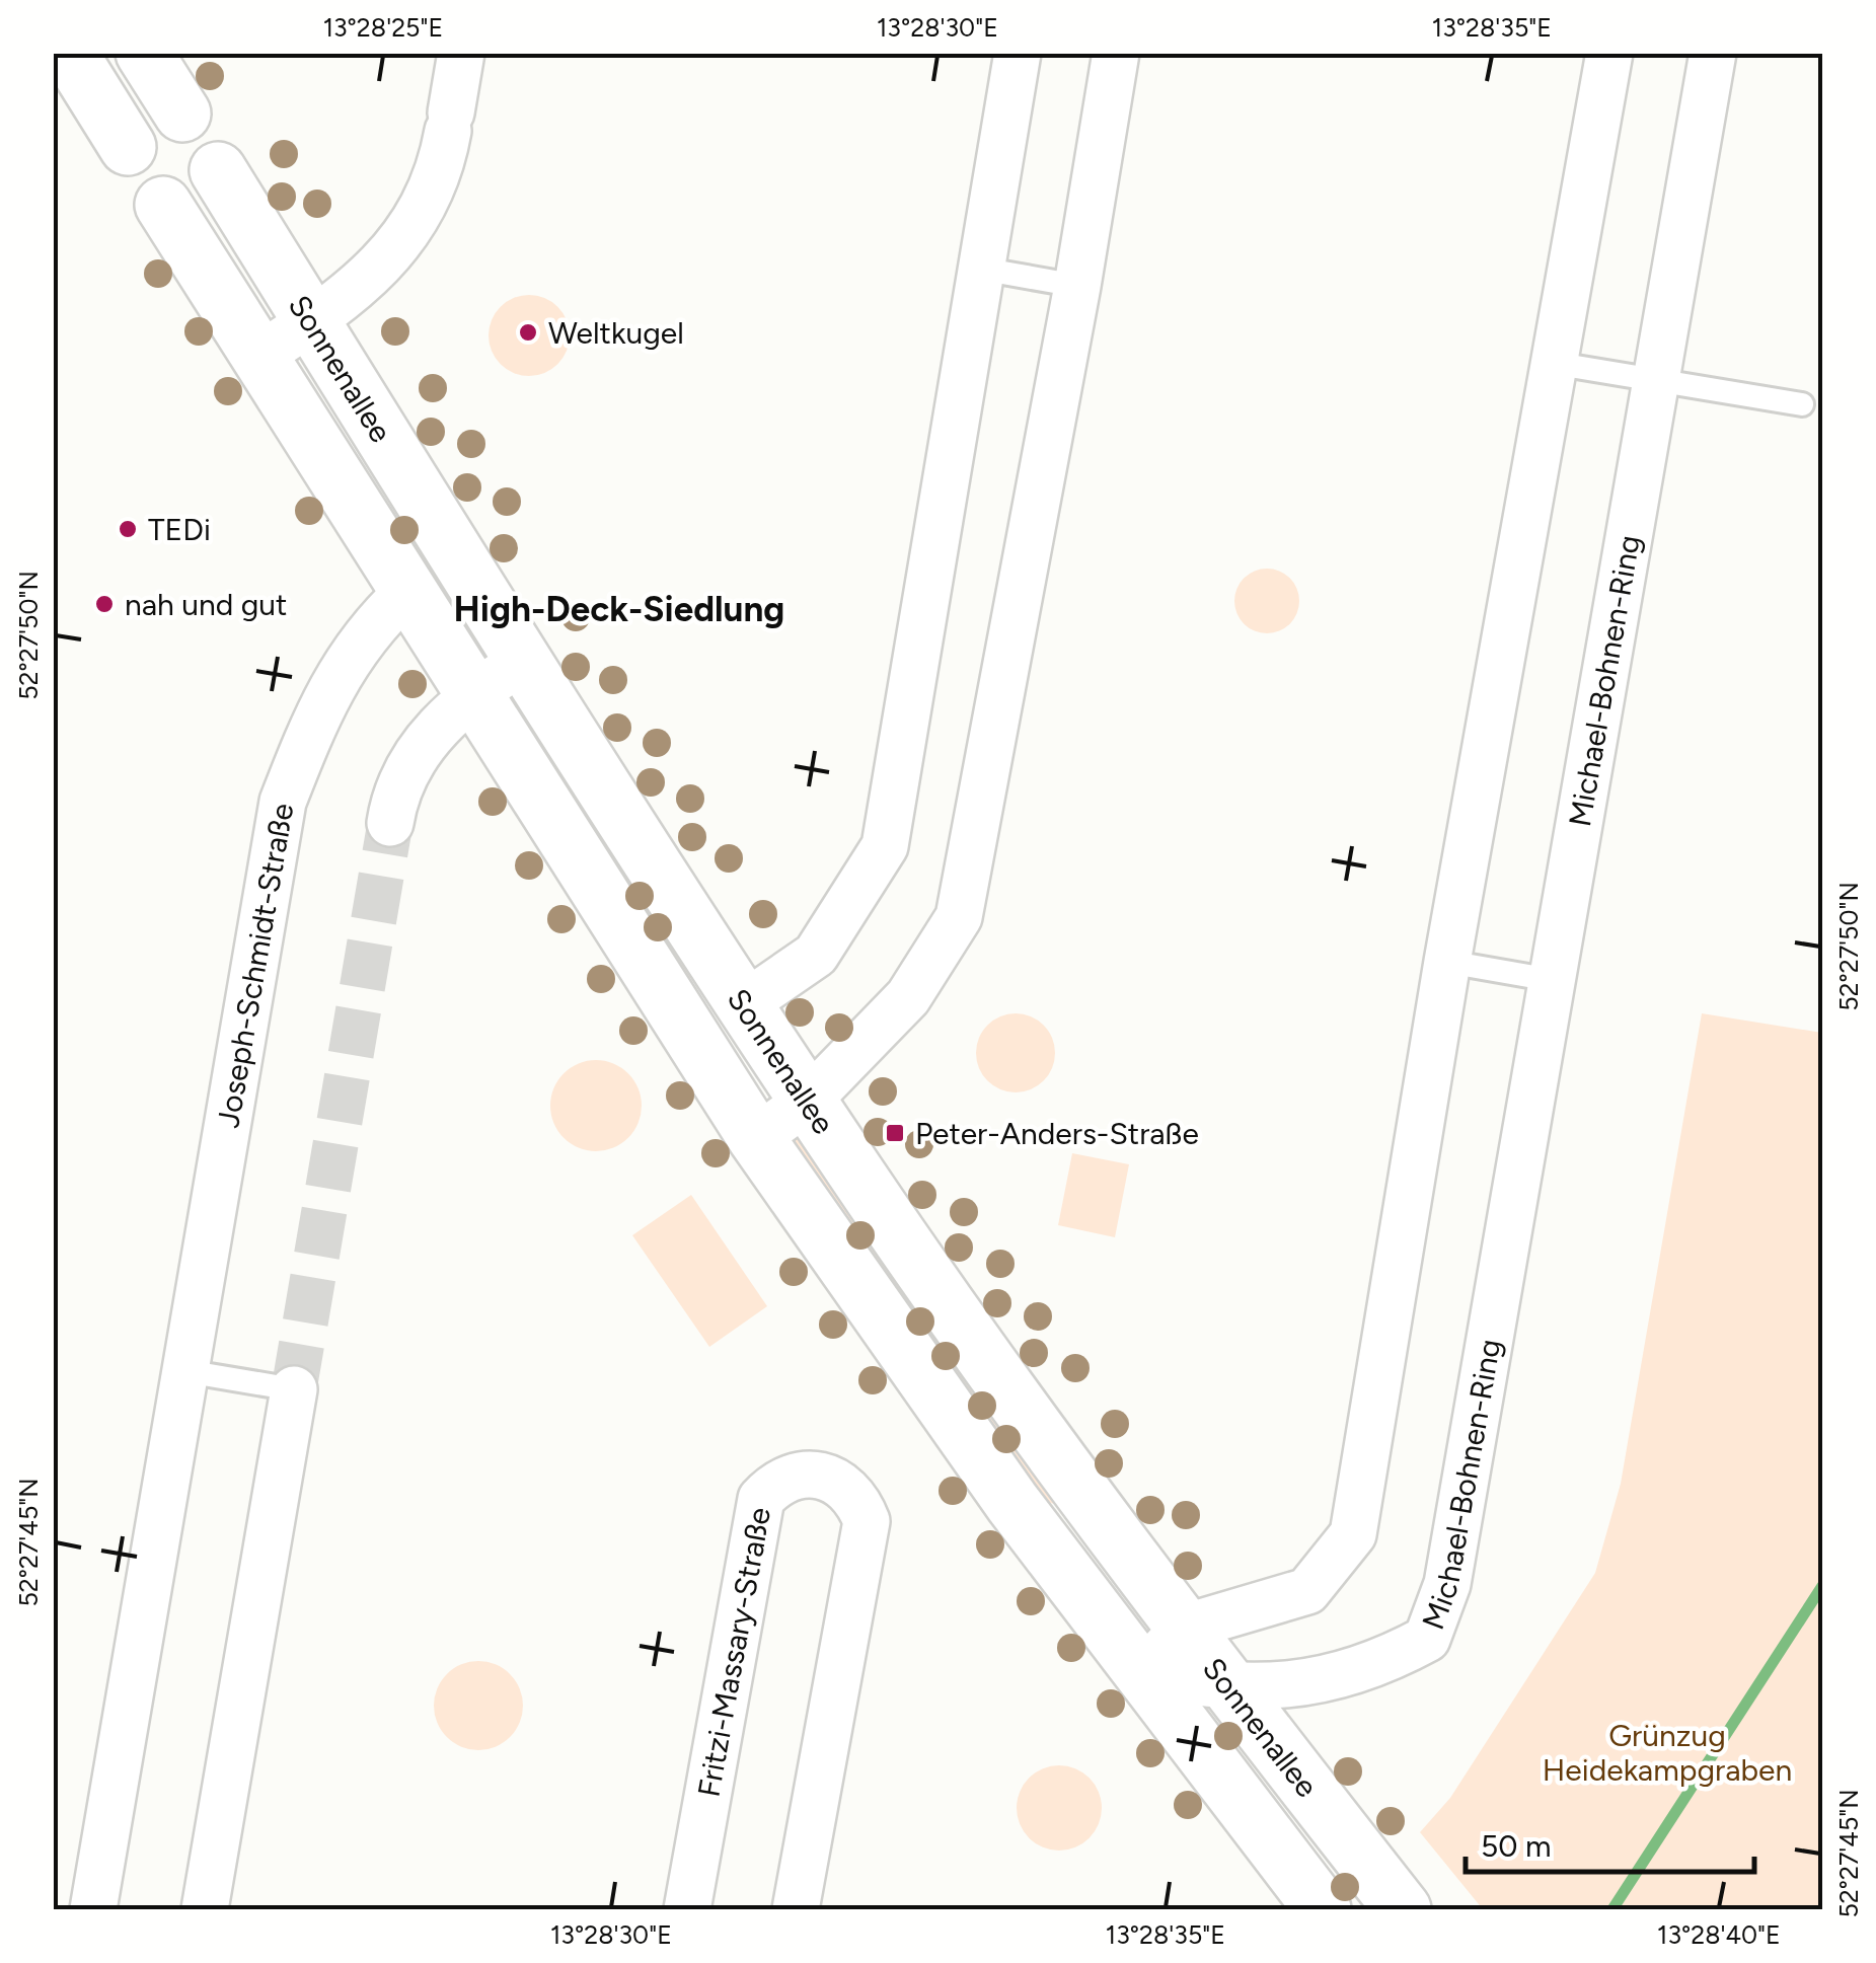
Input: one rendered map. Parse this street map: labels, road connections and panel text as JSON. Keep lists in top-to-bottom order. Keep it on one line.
{"streets":{"main road":["Sonnenallee"],"street":["Michael-Bohnen-Ring","Joseph-Schmidt-Straße","Fritzi-Massary-Straße"]},"crossings":[["Sonnenallee","Michael-Bohnen-Ring"],["Sonnenallee","Joseph-Schmidt-Straße"]],"districts":["High-Deck-Siedlung"],"parks":["Grünzug Heidekampgraben"],"places":{"other":["Weltkugel","TEDi","nah und gut"],"transit":["Peter-Anders-Straße"]},"scale_bar":"50 m","coordinates":["13°28'25\"E","13°28'30\"E","13°28'35\"E","52°27'50\"N","52°27'45\"N","13°28'40\"E"]}
